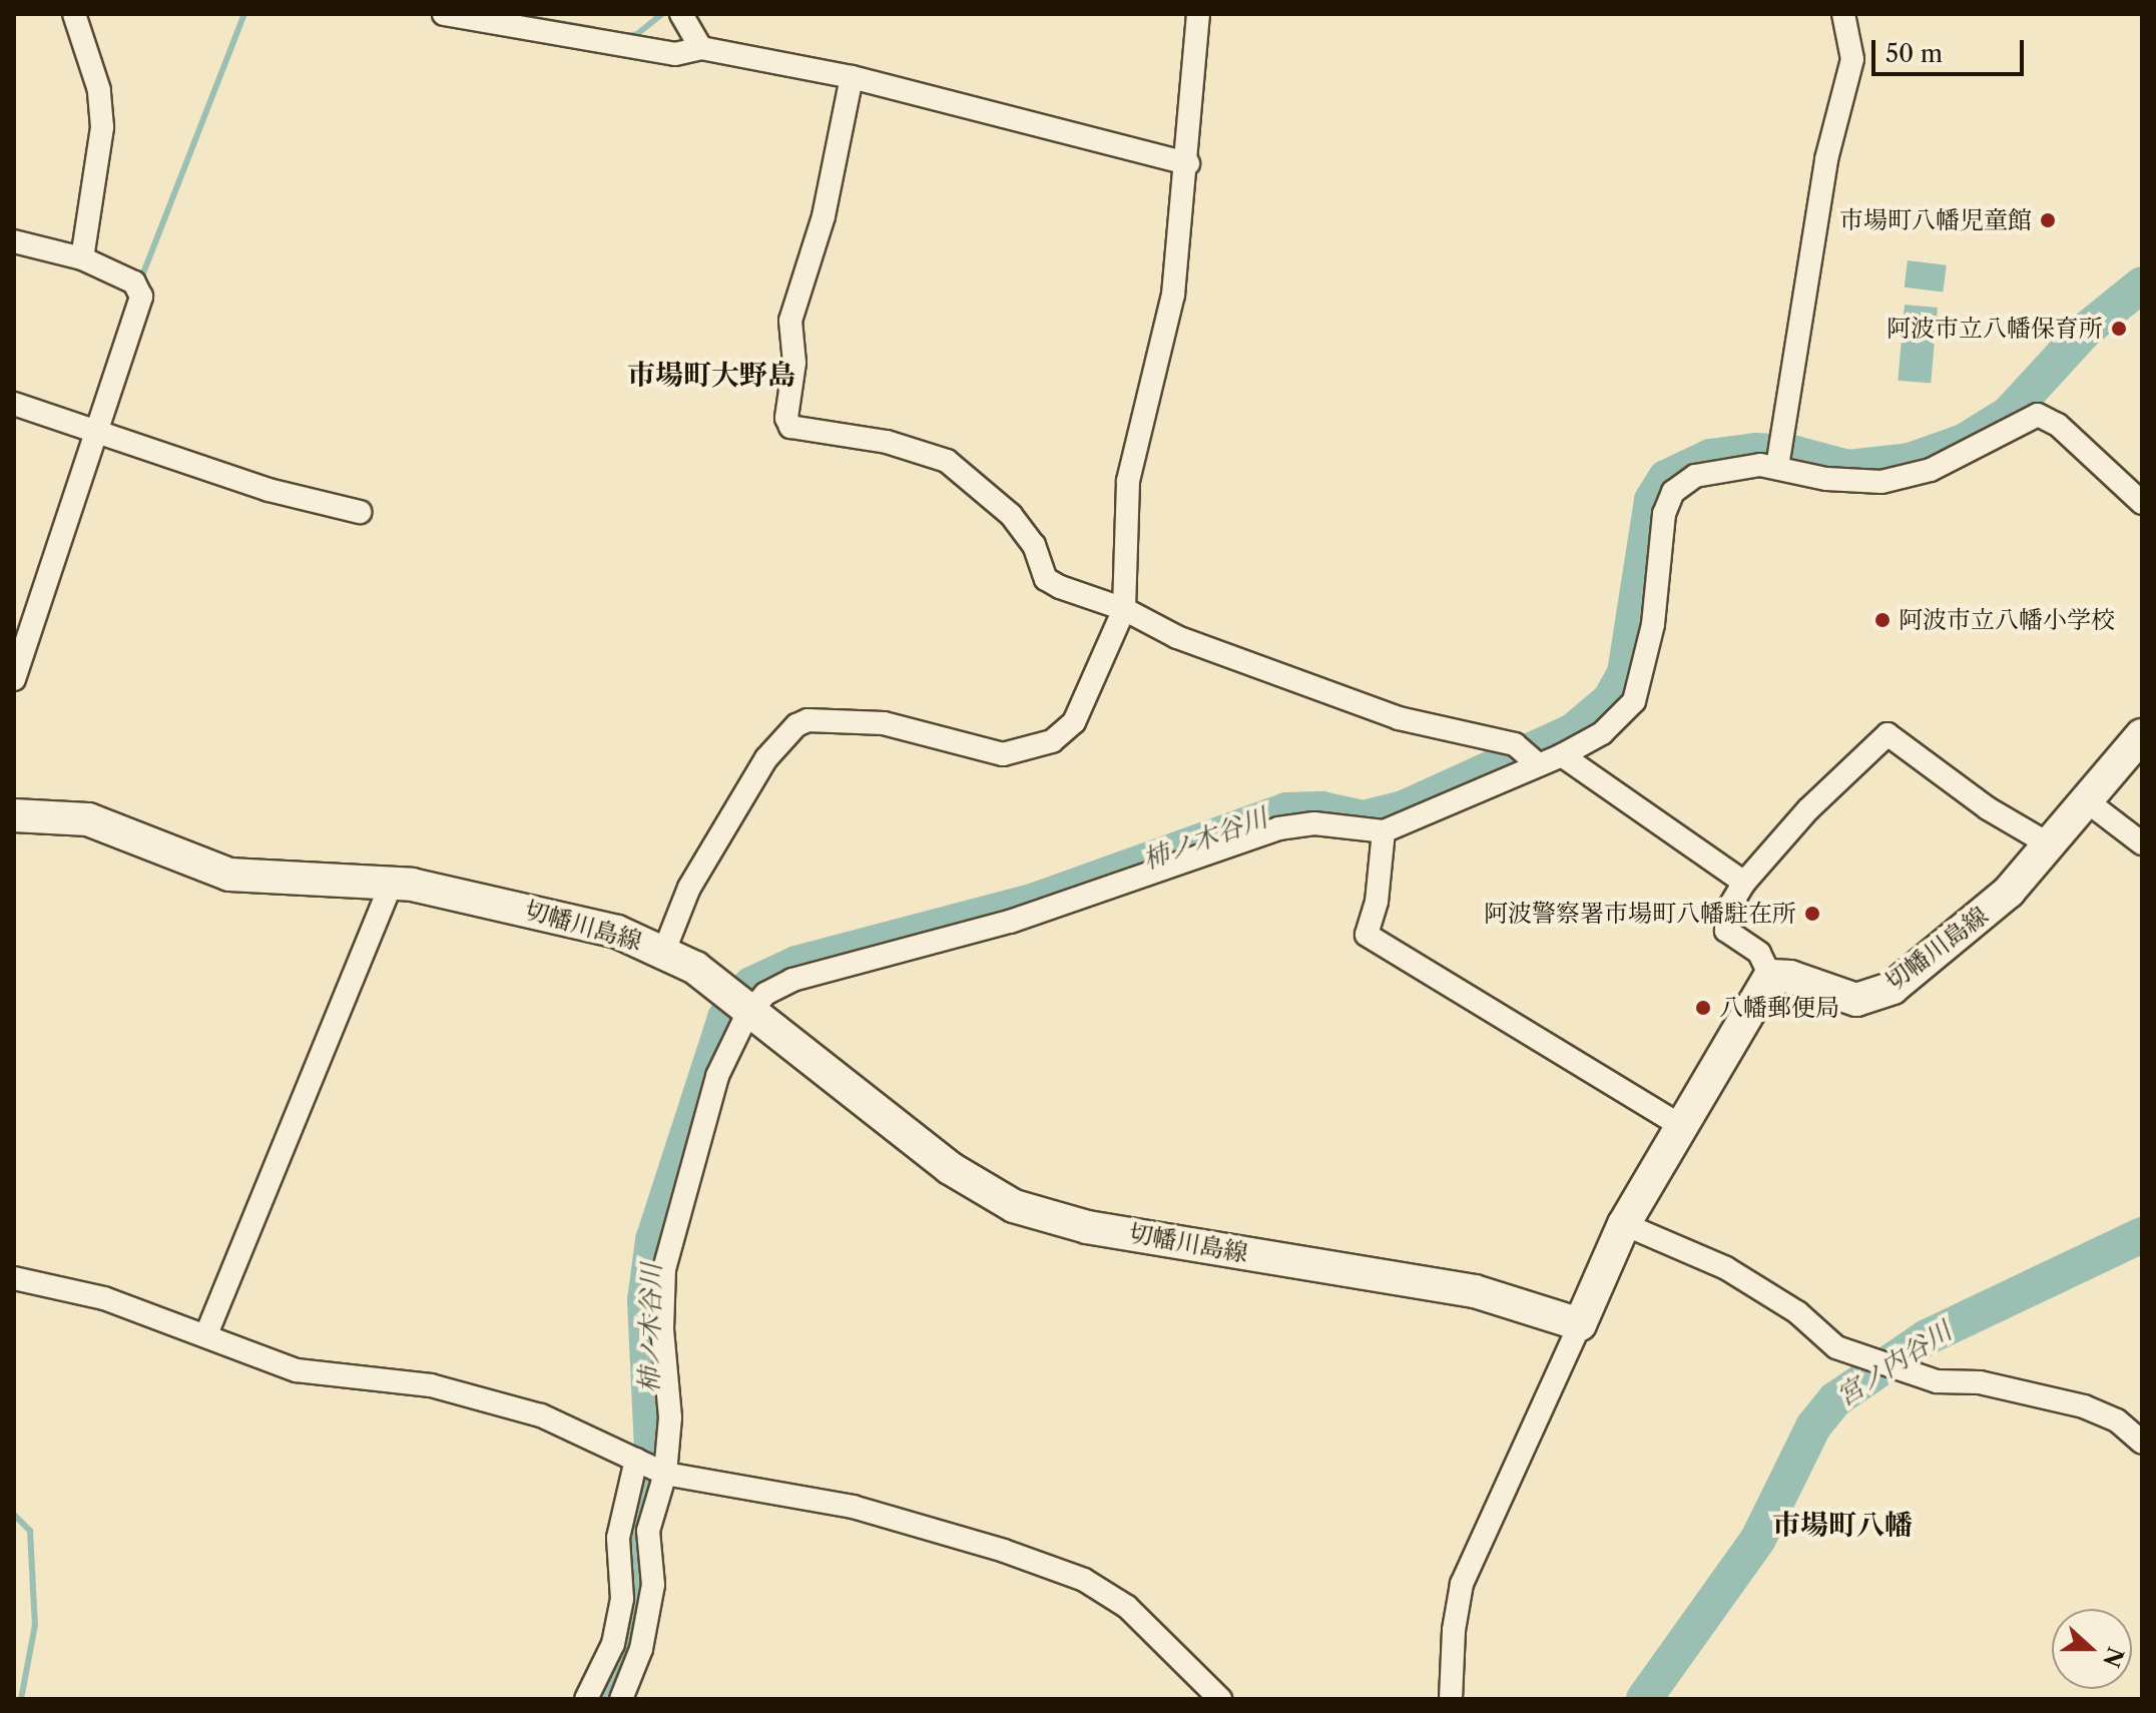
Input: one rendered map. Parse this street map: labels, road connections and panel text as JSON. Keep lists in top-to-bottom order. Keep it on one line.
{"streets":{"main road":["切幡川島線"]},"districts":["市場町大野島","市場町八幡"],"water":["柿ノ木谷川","宮ノ内谷川"],"places":["市場町八幡児童館","阿波市立八幡保育所","阿波市立八幡小学校","阿波警察署市場町八幡駐在所","八幡郵便局"],"scale_bar":"50 m","north":"right"}
